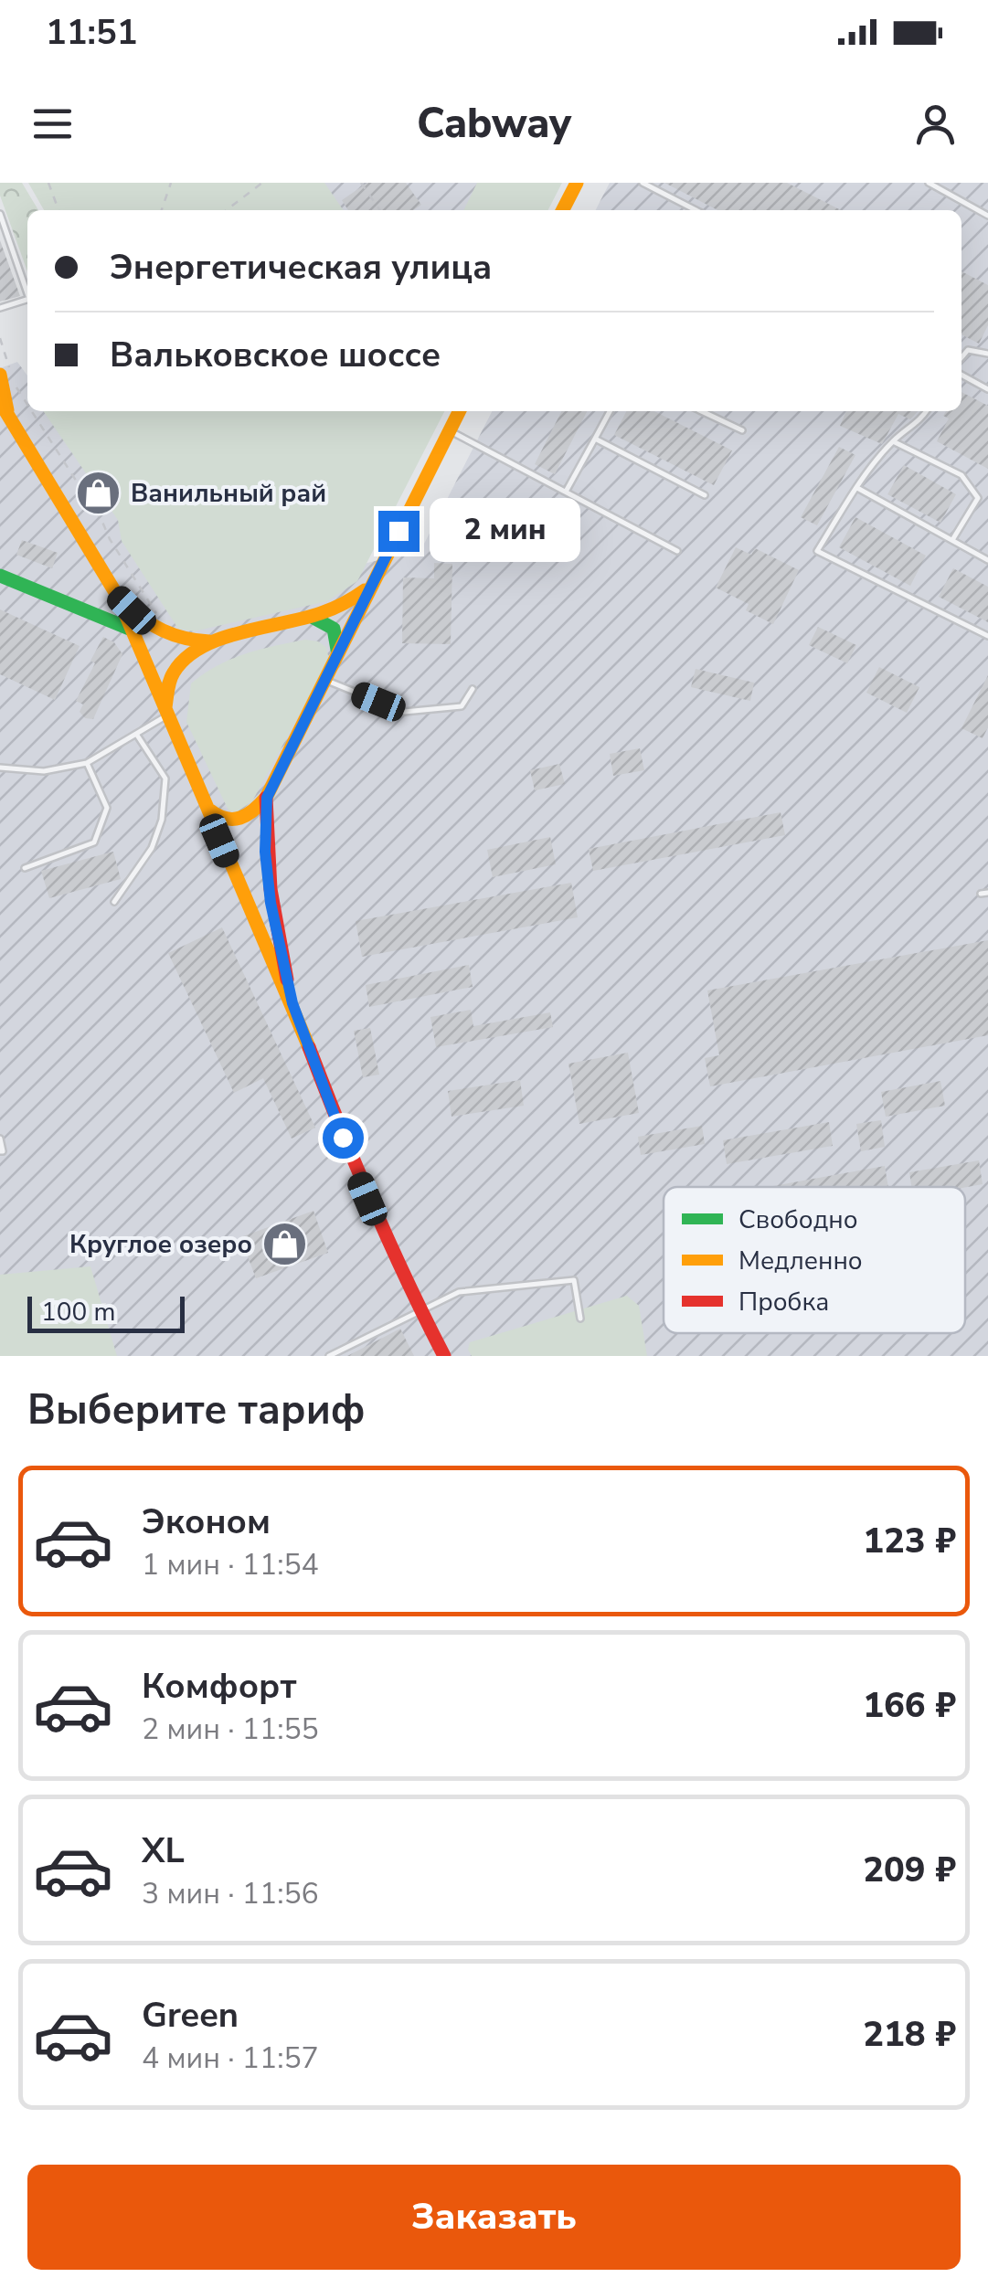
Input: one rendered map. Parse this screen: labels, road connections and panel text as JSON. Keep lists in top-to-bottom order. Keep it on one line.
{"places":{"shop":["Ванильный рай","Круглое озеро"]},"legend":["Свободно","Медленно","Пробка"],"scale_bar":"100 m","page":{"status":"11:51","header":"Cabway","banner":["Энергетическая улица","Вальковское шоссе"],"bubble":"2 мин","scale":"100 m","heading":"Выберите тариф","list":[{"name":"Эконом","note":"1 мин · 11:54","value":"123 ₽"},{"name":"Комфорт","note":"2 мин · 11:55","value":"166 ₽"},{"name":"XL","note":"3 мин · 11:56","value":"209 ₽"},{"name":"Green","note":"4 мин · 11:57","value":"218 ₽"}],"buttons":"Заказать"}}
